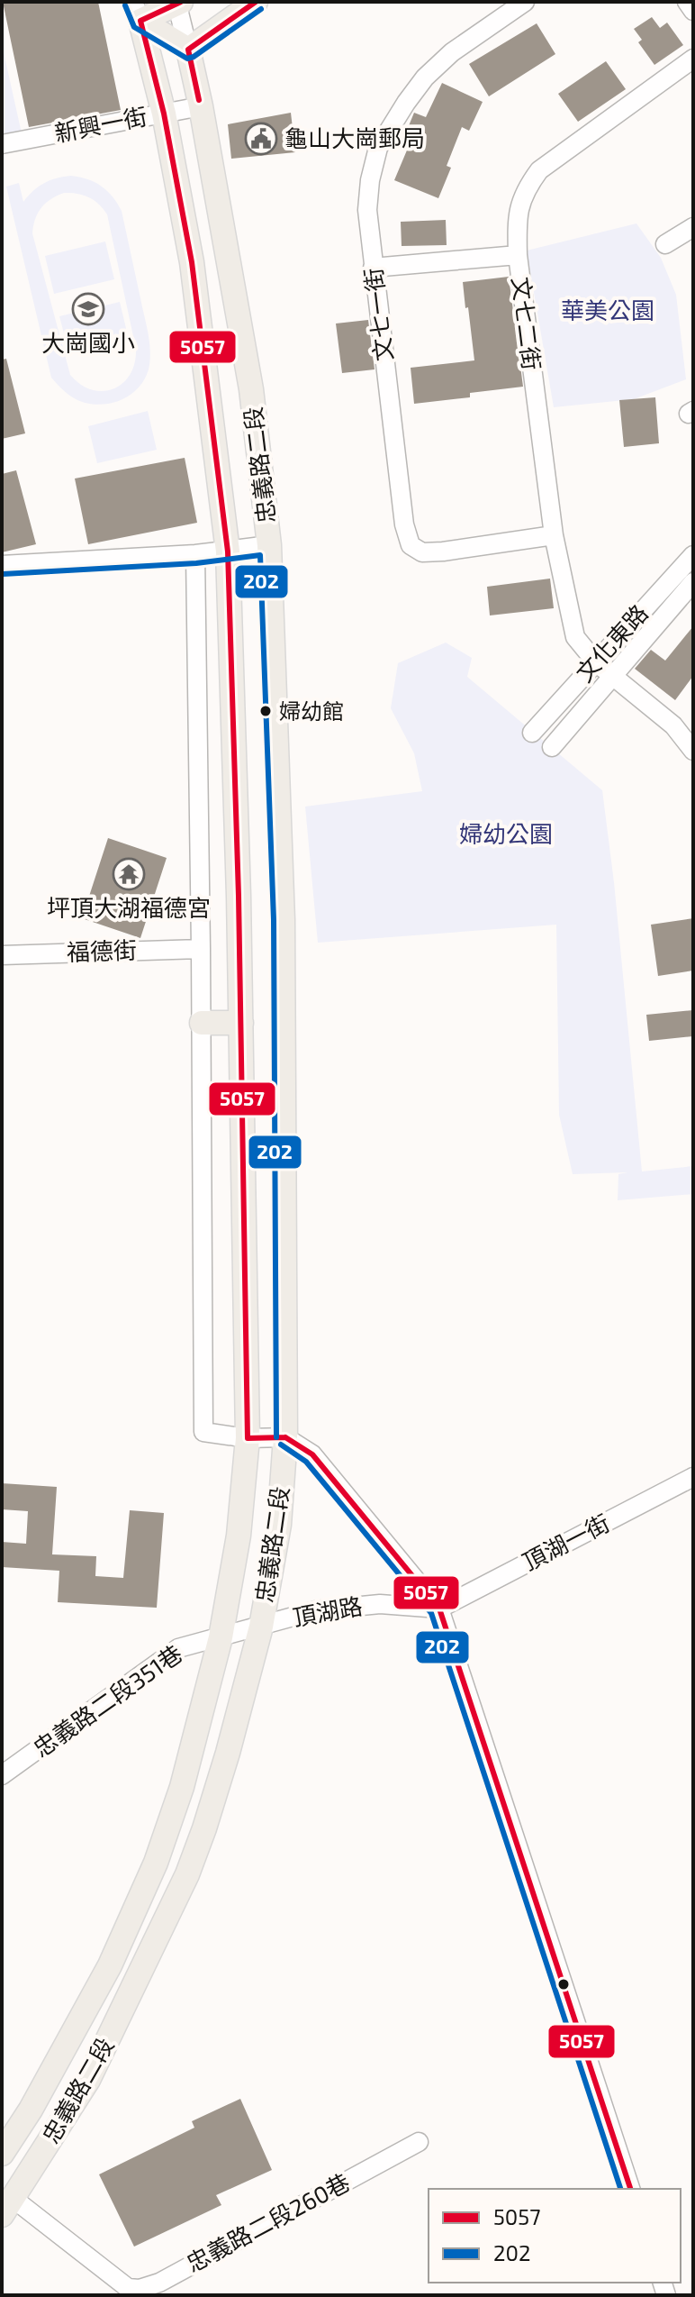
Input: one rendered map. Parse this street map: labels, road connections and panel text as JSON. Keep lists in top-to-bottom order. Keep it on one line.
{"streets":{"main road":["忠義路二段"],"street":["新興一街","文七一街","文七二街","文化東路","福德街","頂湖一街","頂湖路","忠義路二段351巷","忠義路二段260巷"]},"crossings":[["新興一街","忠義路二段"],["文七一街","文七二街"],["文七二街","文化東路"],["忠義路二段","頂湖路"],["忠義路二段","忠義路二段351巷"],["忠義路二段","忠義路二段260巷"],["頂湖一街","頂湖路"],["頂湖路","忠義路二段351巷"]],"parks":["華美公園","婦幼公園"],"places":{"public building":["龜山大崗郵局"],"school or university":["大崗國小"],"other":["婦幼館"],"temple":["坪頂大湖福德宮"]},"lines":["transit line 5057","transit line 202"],"legend":["5057","202"]}
